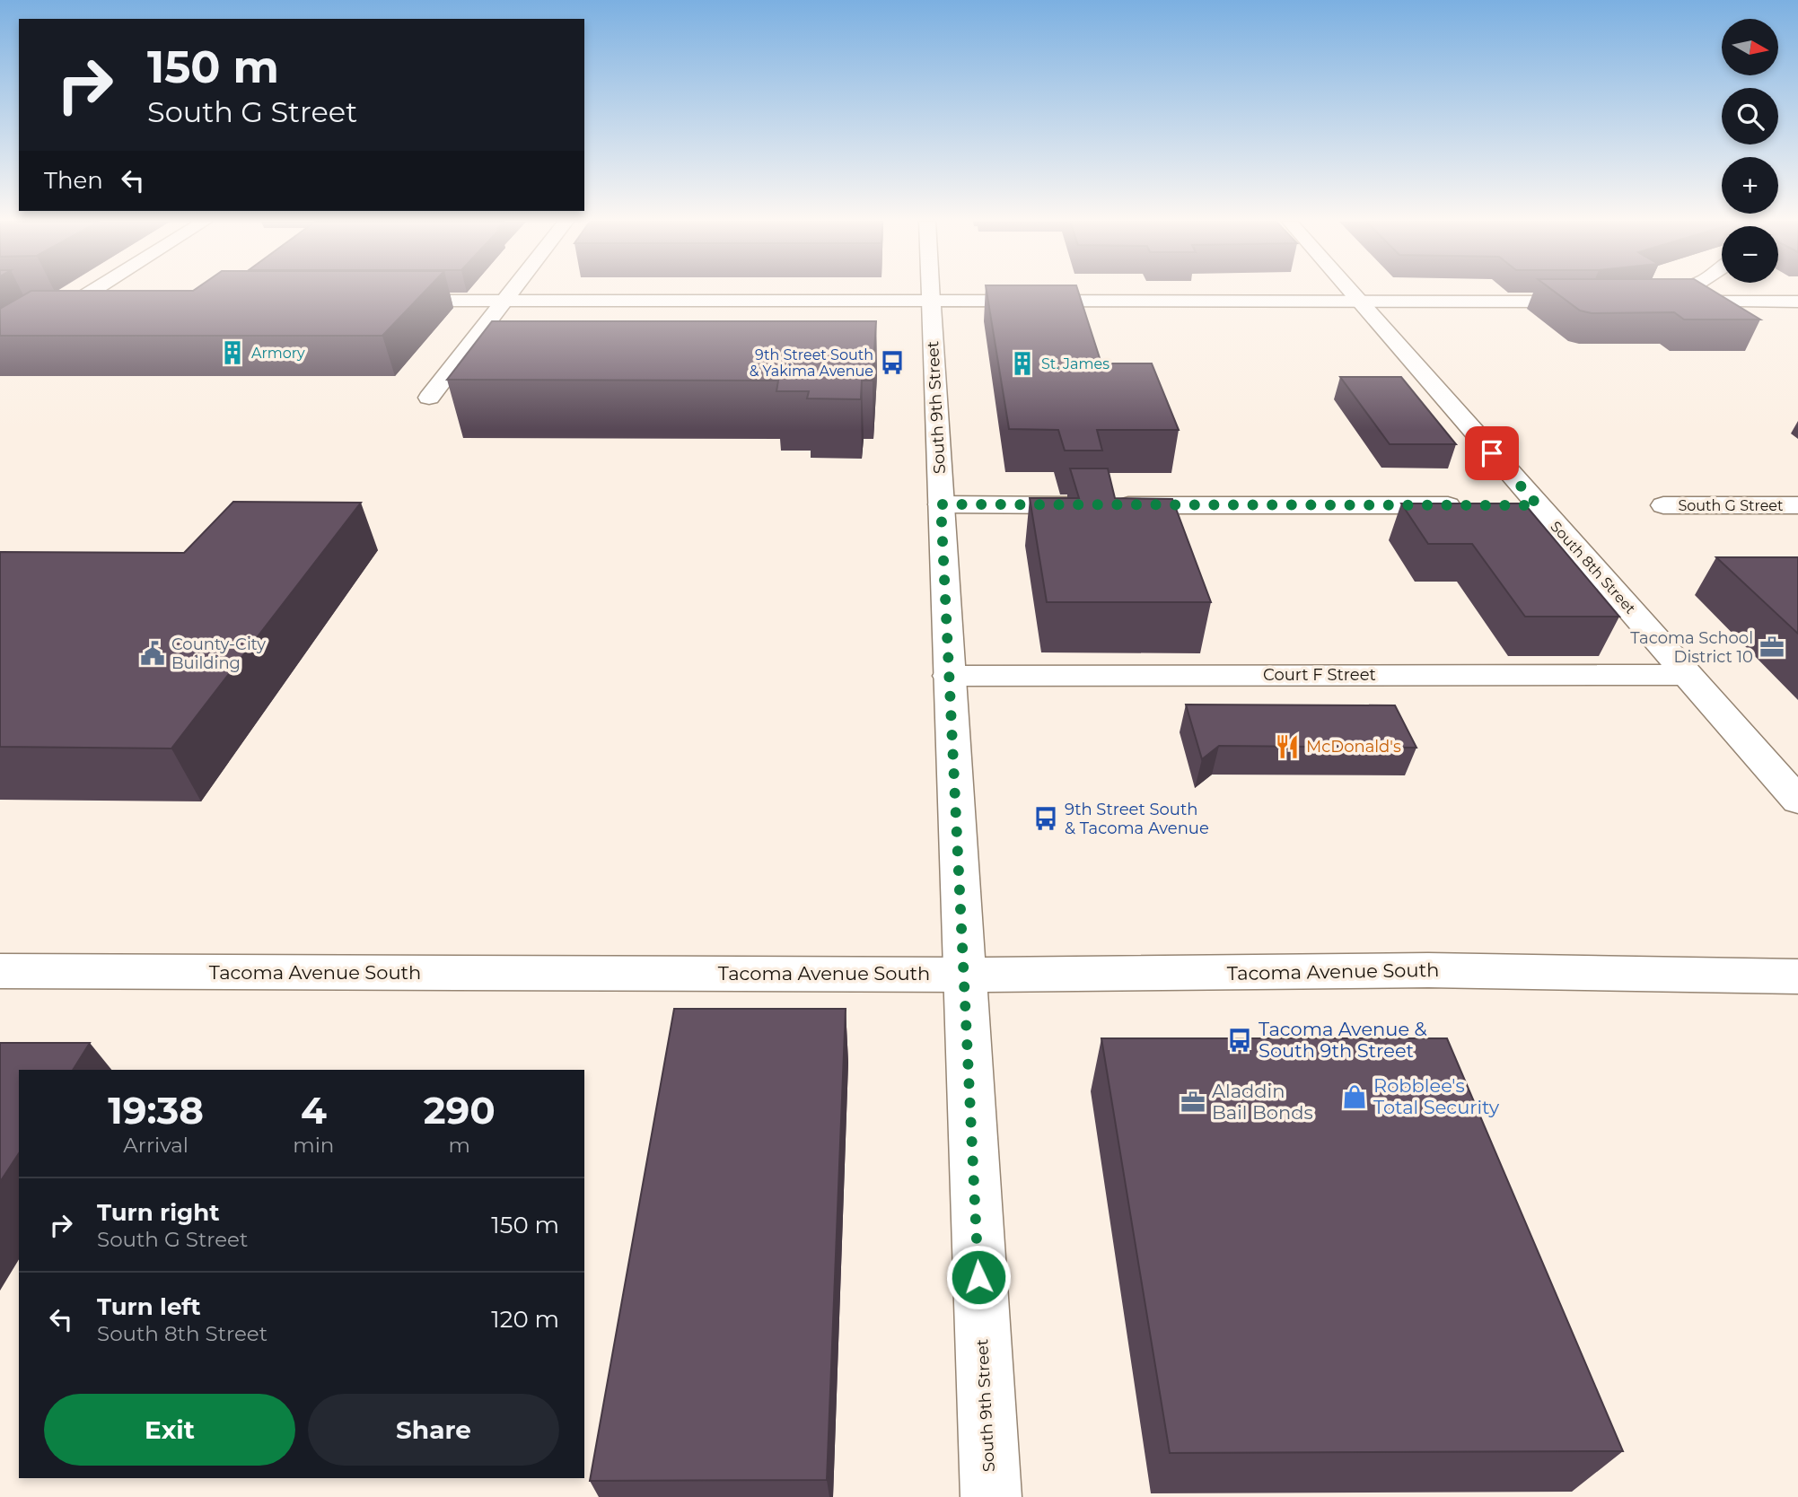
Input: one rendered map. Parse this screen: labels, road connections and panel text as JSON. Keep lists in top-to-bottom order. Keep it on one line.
{"streets":{"main road":["South 9th Street","South G Street","South 8th Street","Court F Street","Tacoma Avenue South"]},"crossings":[["South 9th Street","Court F Street"],["South 9th Street","Tacoma Avenue South"],["South 8th Street","Court F Street"]],"places":{"building":["Armory","St. James"],"bus stop":["9th Street South & Yakima Avenue","9th Street South & Tacoma Avenue","Tacoma Avenue & South 9th Street"],"office":["Tacoma School District 10","Aladdin Bail Bonds"],"public building":["County-City Building"],"restaurant":["McDonald's"],"shop":["Robblee's Total Security"]},"north":"right","page":{"map_buttons":["+","−"],"turn":["150 m","South G Street"],"then":"Then","eta":["19:38","Arrival","4","min","290","m"],"list":[{"name":"Turn right","note":"South G Street","value":"150 m"},{"name":"Turn left","note":"South 8th Street","value":"120 m"}],"buttons":["Exit","Share"]}}
